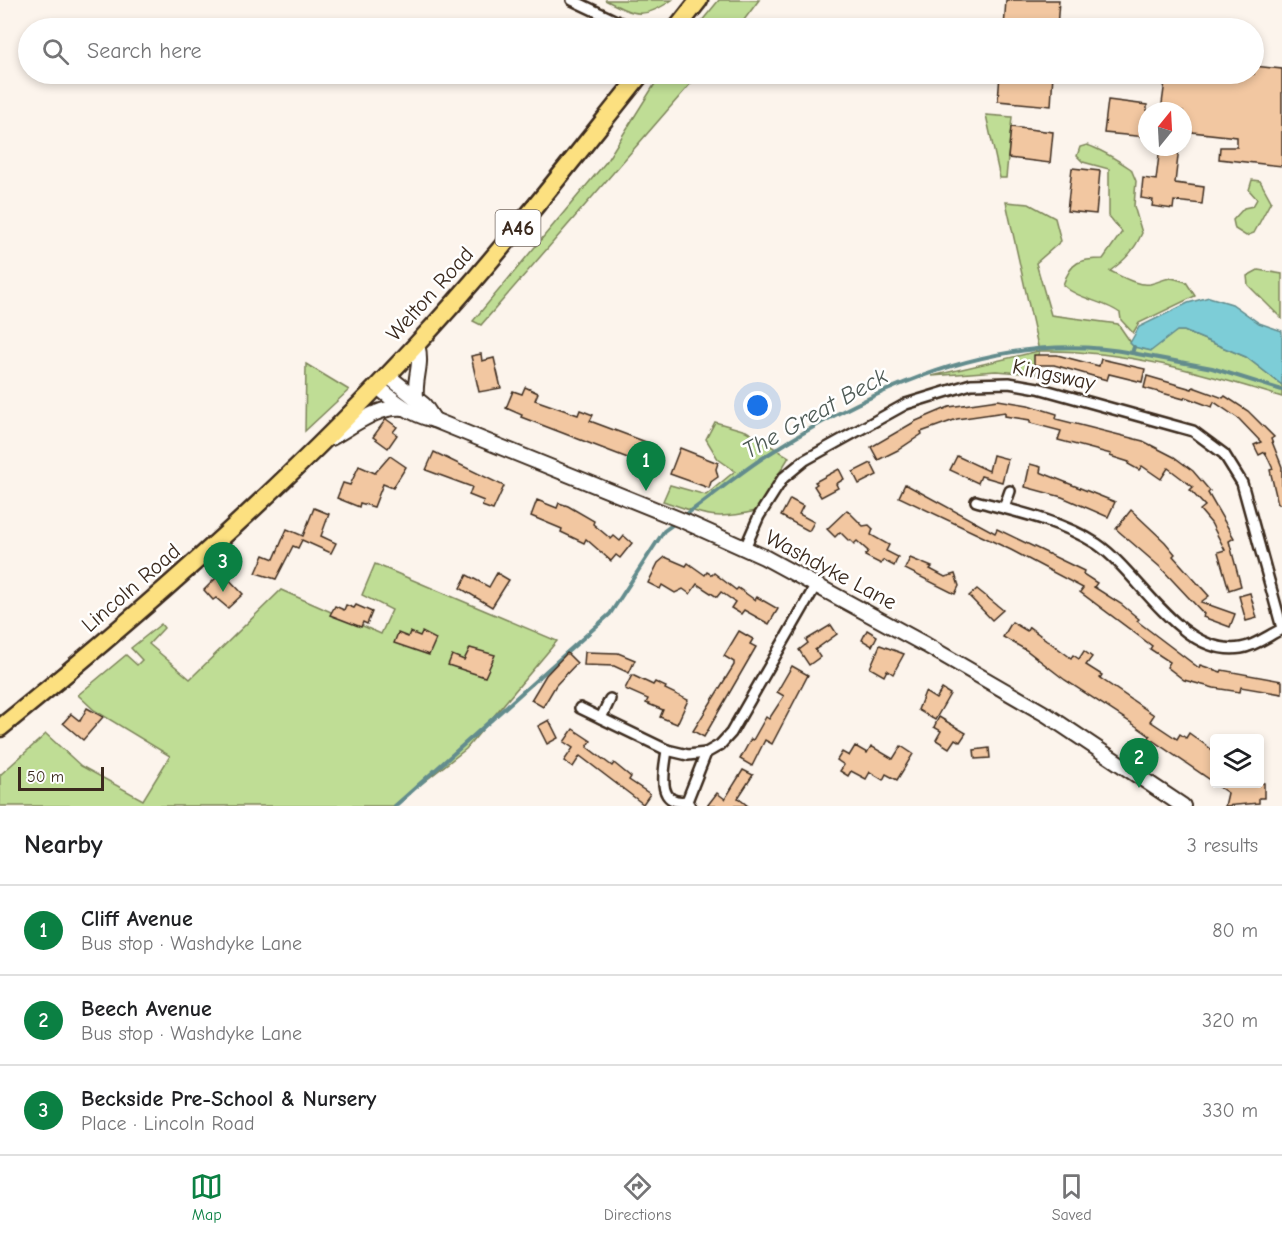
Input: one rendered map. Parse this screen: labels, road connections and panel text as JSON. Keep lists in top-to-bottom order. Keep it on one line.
{"streets":{"highway":["A46","Welton Road","Lincoln Road"],"street":["Kingsway","Washdyke Lane"]},"crossings":[["Welton Road","Washdyke Lane"],["Welton Road","Lincoln Road"],["Kingsway","Washdyke Lane"],["Washdyke Lane","Lincoln Road"]],"water":["The Great Beck"],"scale_bar":"50 m","north":"top","page":{"search":"Search here","pins":["1","3","2"],"scale":"50 m","heading":["Nearby","3 results"],"list":[{"mark":"1","name":"Cliff Avenue","note":"Bus stop · Washdyke Lane","value":"80 m"},{"mark":"2","name":"Beech Avenue","note":"Bus stop · Washdyke Lane","value":"320 m"},{"mark":"3","name":"Beckside Pre-School & Nursery","note":"Place · Lincoln Road","value":"330 m"}],"nav":["Map","Directions","Saved"]}}
